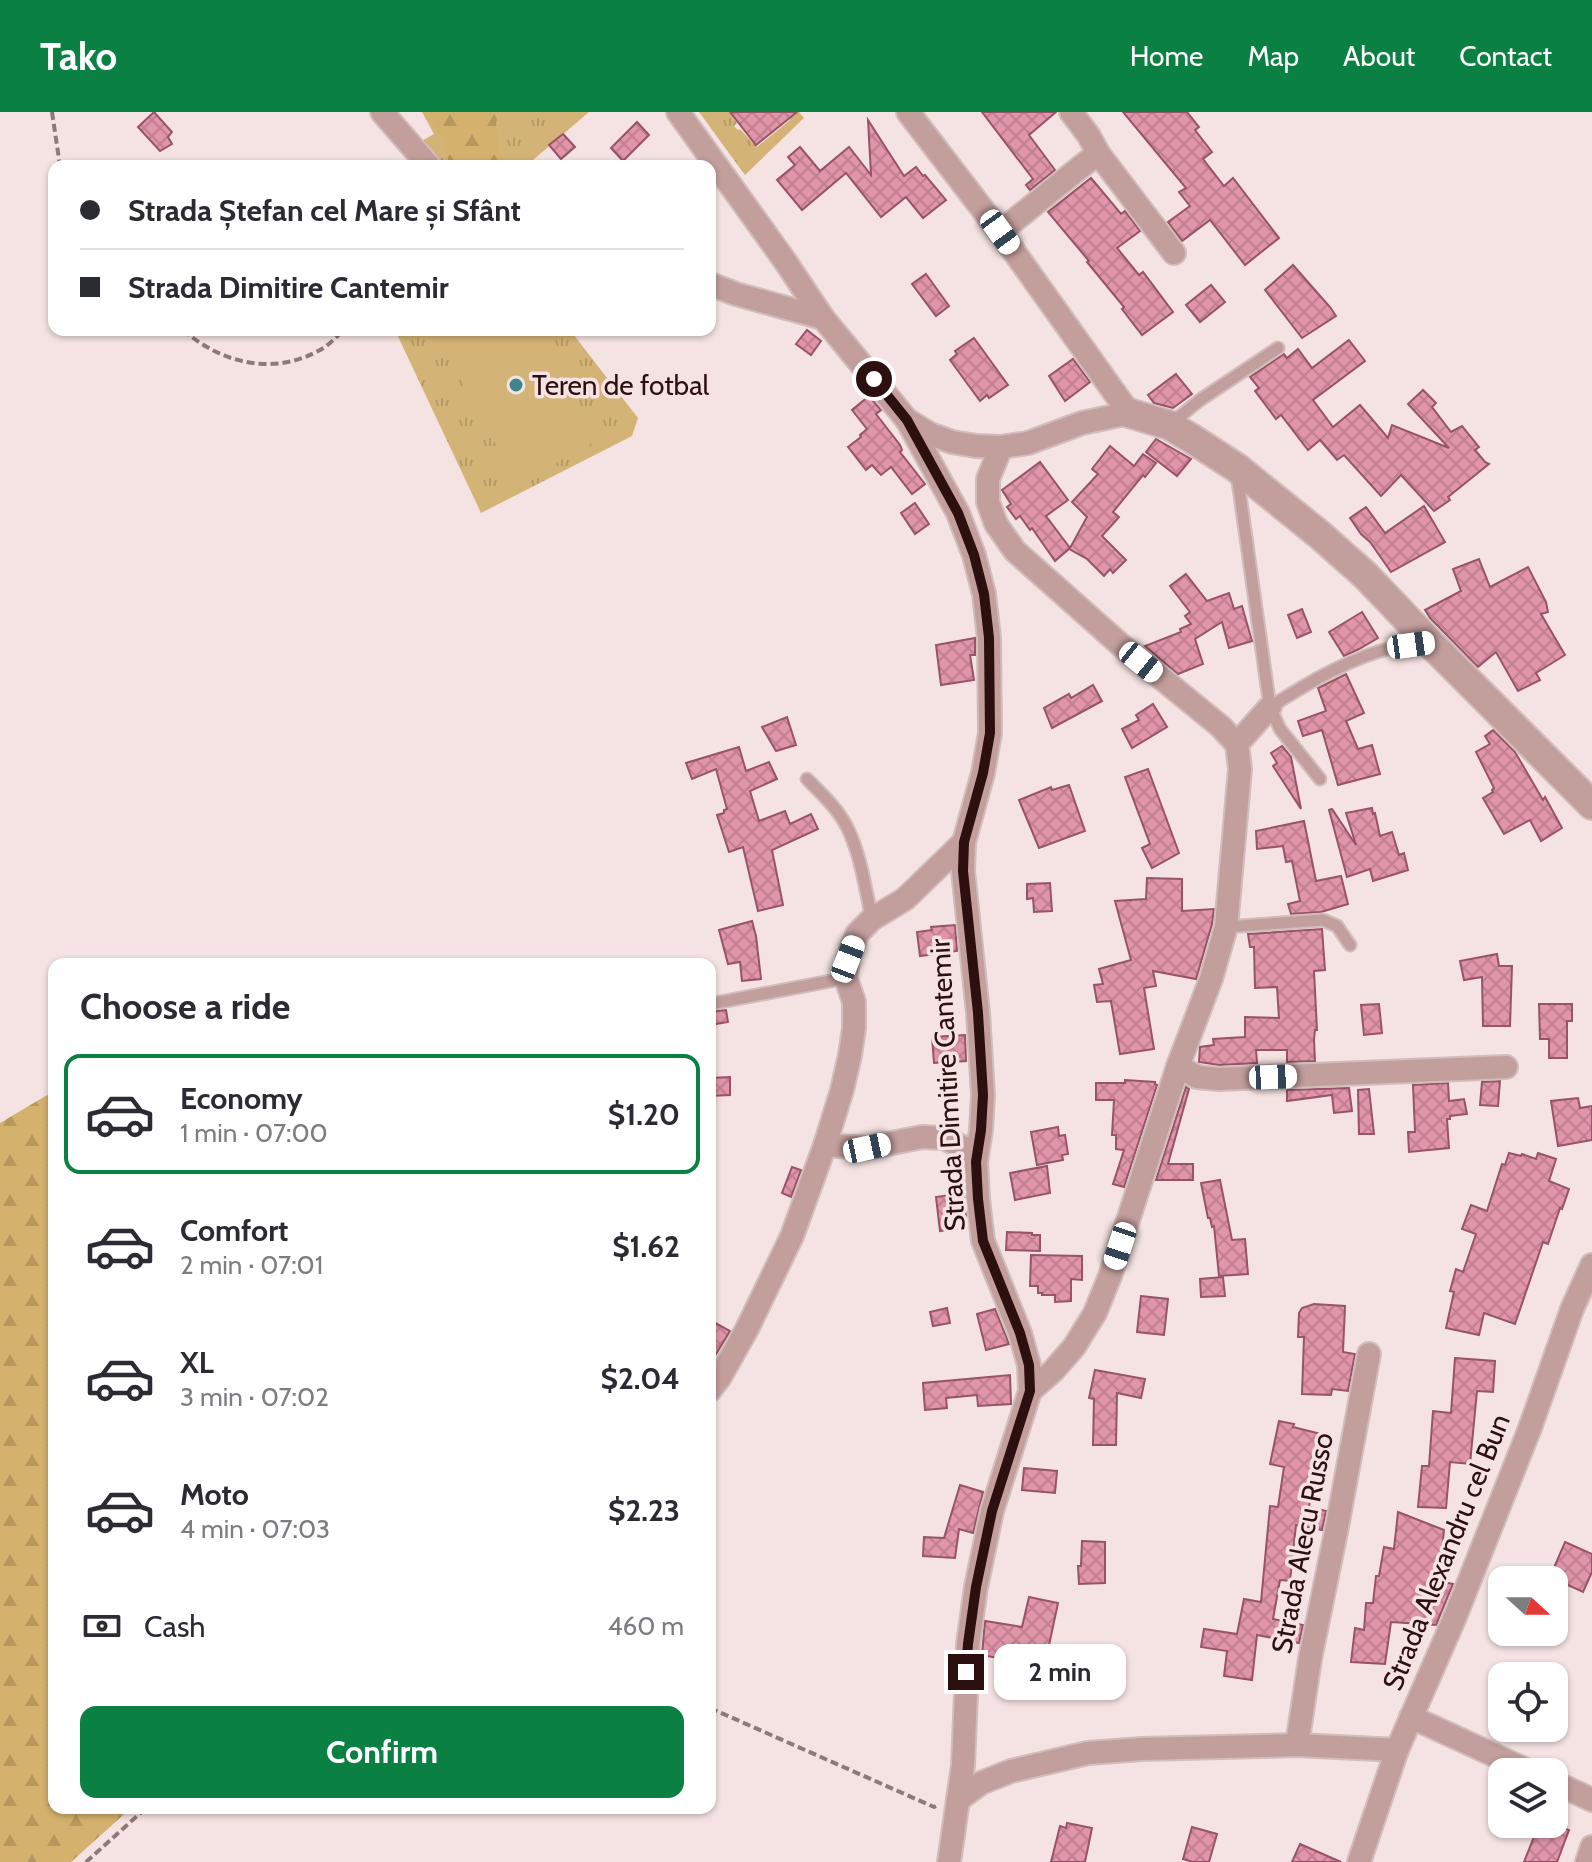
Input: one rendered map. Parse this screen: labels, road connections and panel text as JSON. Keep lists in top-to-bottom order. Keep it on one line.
{"streets":{"street":["Strada Dimitire Cantemir","Strada Alecu Russo","Strada Alexandru cel Bun"]},"places":["Teren de fotbal"],"north":"right","page":{"header":"Tako","nav":["Home","Map","About","Contact"],"banner":["Strada Ștefan cel Mare și Sfânt","Strada Dimitire Cantemir"],"heading":"Choose a ride","list":[{"name":"Economy","note":"1 min · 07:00","value":"$1.20"},{"name":"Comfort","note":"2 min · 07:01","value":"$1.62"},{"name":"XL","note":"3 min · 07:02","value":"$2.04"},{"name":"Moto","note":"4 min · 07:03","value":"$2.23"}],"pay":["Cash","460 m"],"bubble":"2 min","buttons":"Confirm"}}
